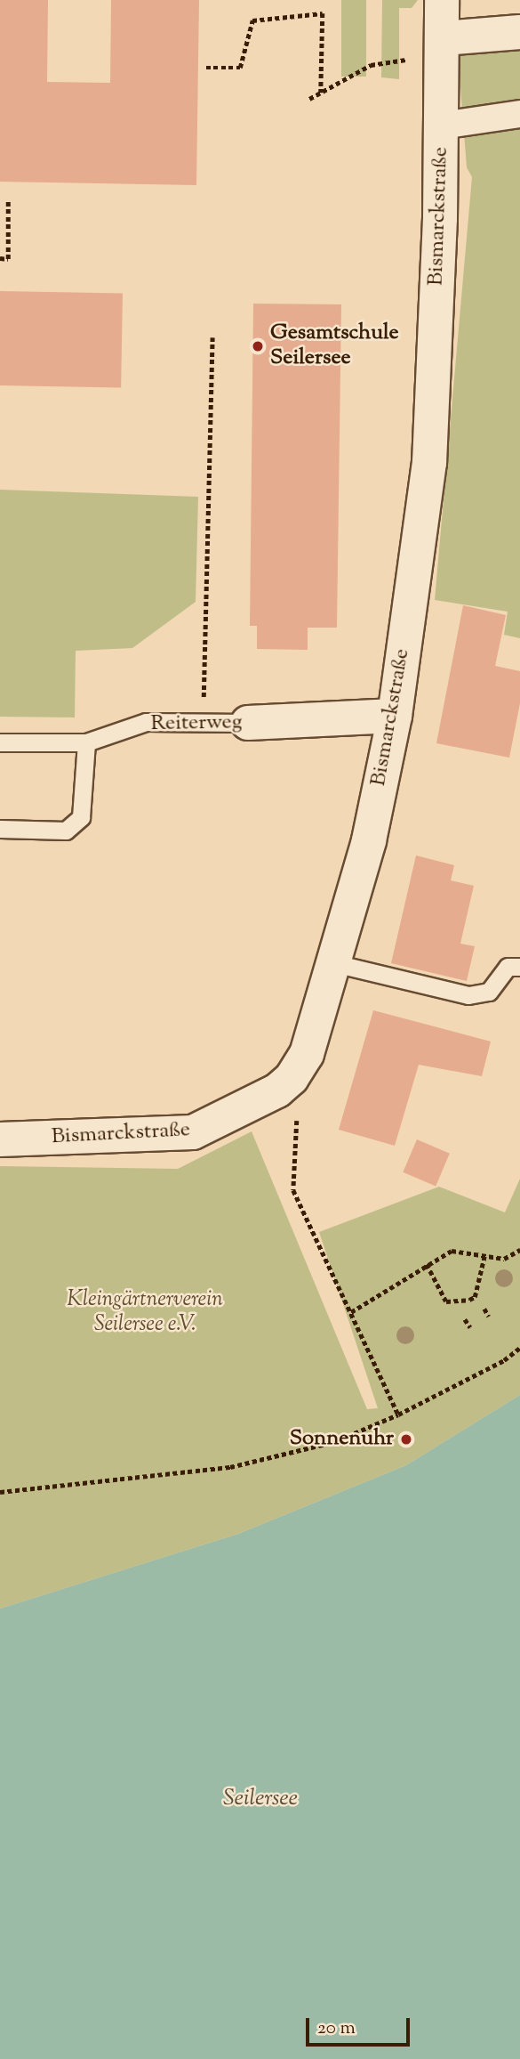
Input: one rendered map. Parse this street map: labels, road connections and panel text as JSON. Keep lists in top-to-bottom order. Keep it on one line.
{"streets":{"street":["Bismarckstraße","Reiterweg"]},"crossings":[["Bismarckstraße","Reiterweg"]],"water":["Seilersee"],"parks":["Kleingärtnerverein Seilersee e.V."],"places":["Gesamtschule Seilersee","Sonnenuhr"],"scale_bar":"20 m"}
